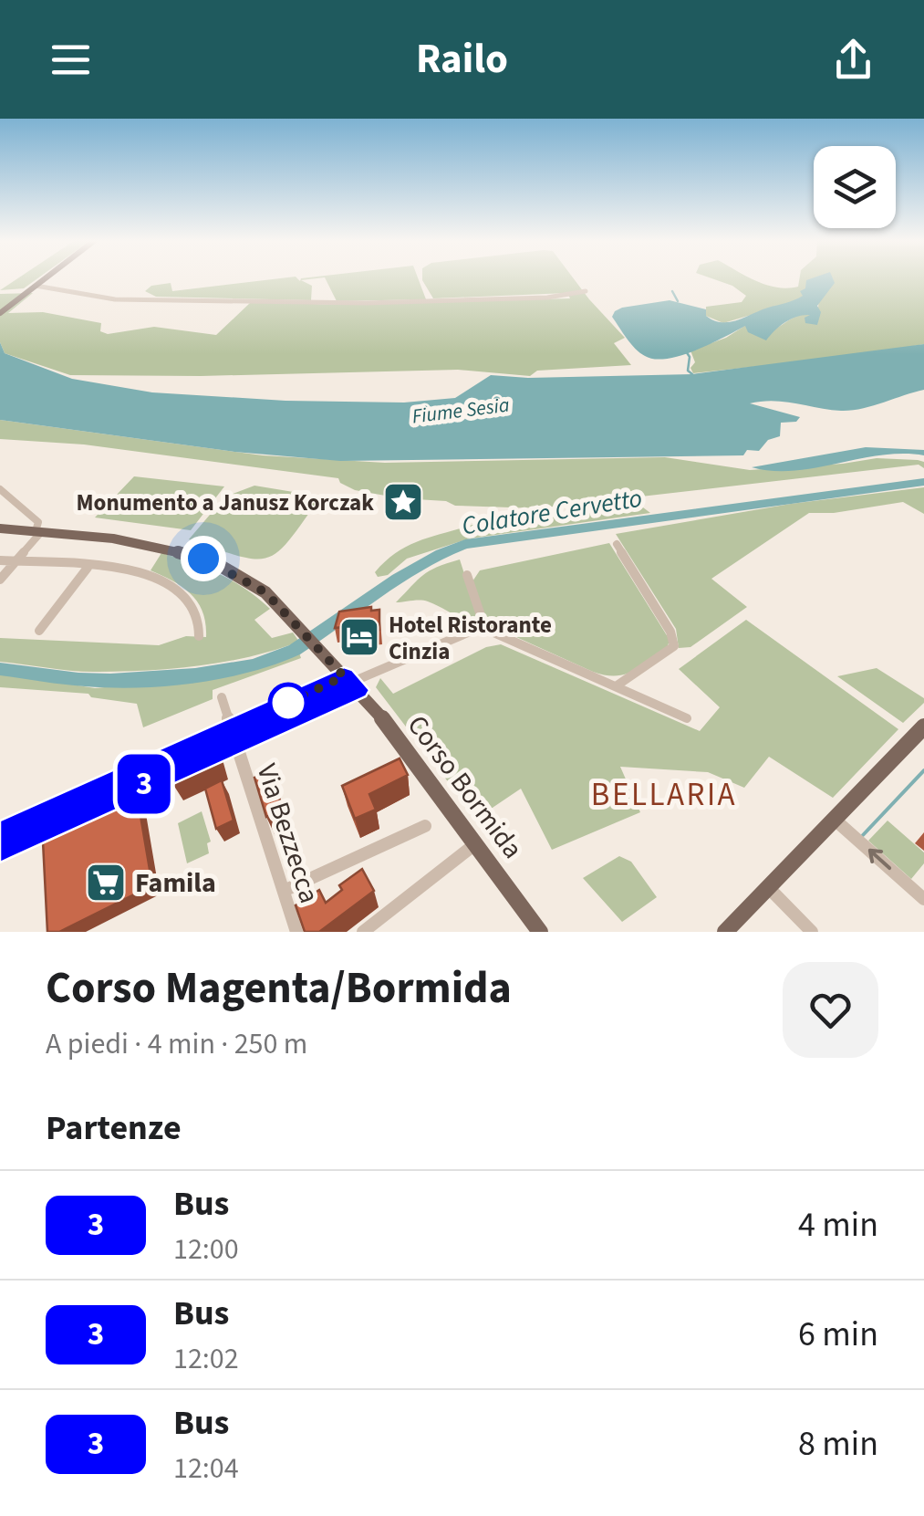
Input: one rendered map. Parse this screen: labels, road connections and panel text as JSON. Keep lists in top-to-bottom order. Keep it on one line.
{"streets":{"main road":["Corso Bormida"],"street":["Via Bezzecca"]},"districts":["BELLARIA"],"water":["Fiume Sesia","Colatore Cervetto"],"places":{"place":["Monumento a Janusz Korczak"],"hotel":["Hotel Ristorante Cinzia"],"supermarket":["Famila"]},"lines":["bus line 3"],"page":{"header":"Railo","on_map":"3","heading":[["Corso Magenta/Bormida","A piedi · 4 min · 250 m"],"Partenze"],"list":[{"mark":"3","name":"Bus","note":"12:00","value":"4 min"},{"mark":"3","name":"Bus","note":"12:02","value":"6 min"},{"mark":"3","name":"Bus","note":"12:04","value":"8 min"}]}}
